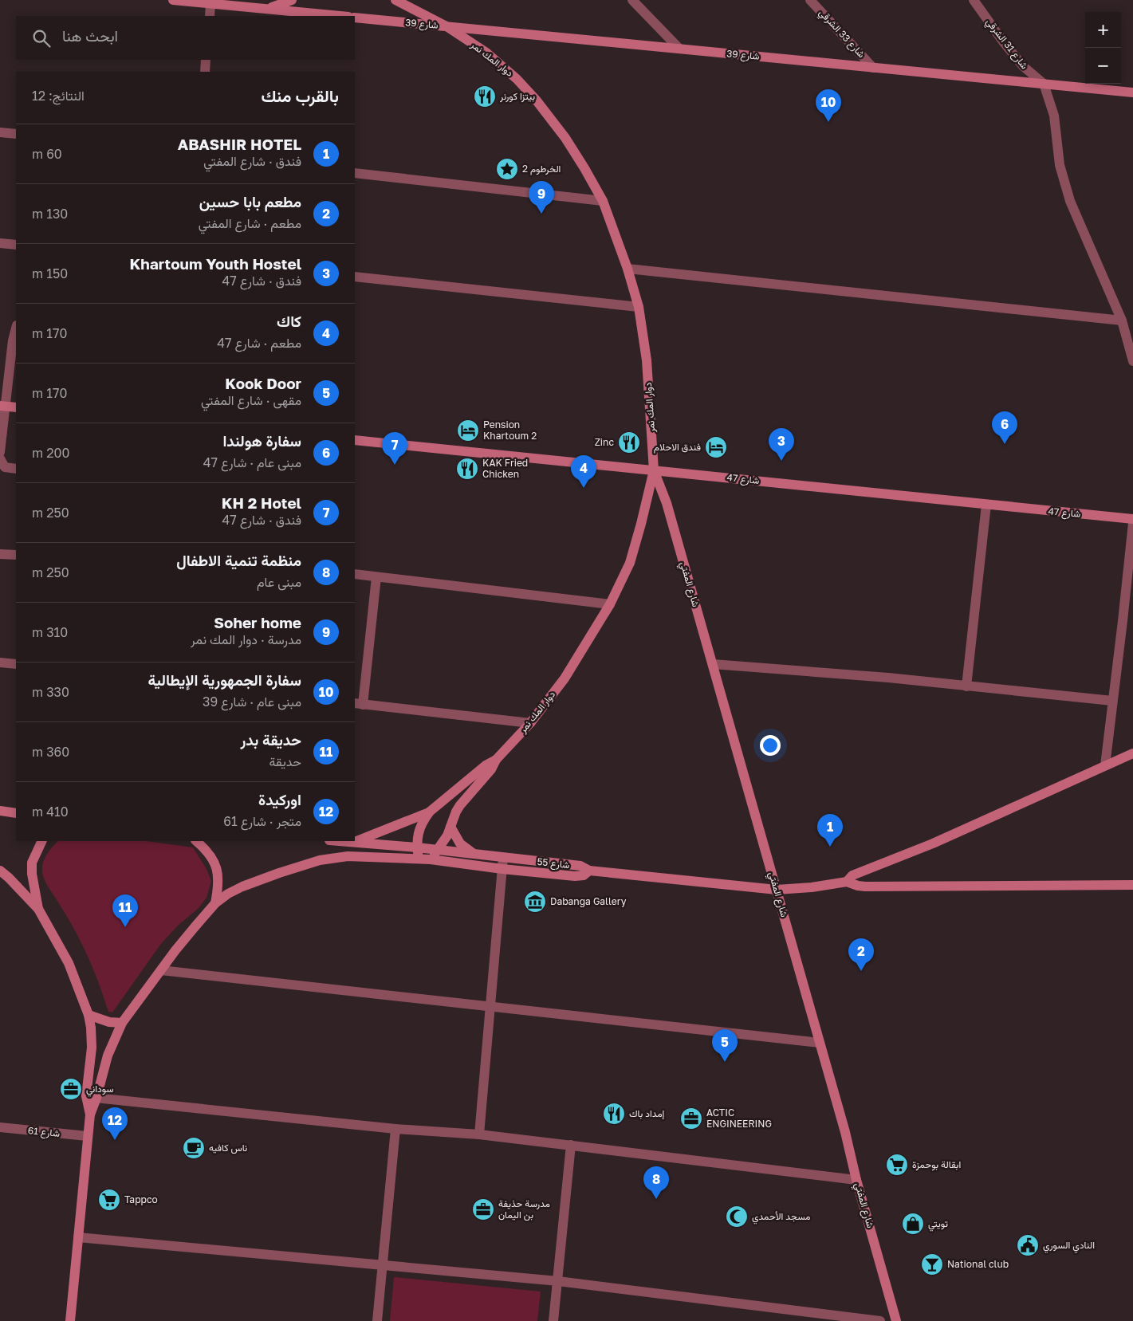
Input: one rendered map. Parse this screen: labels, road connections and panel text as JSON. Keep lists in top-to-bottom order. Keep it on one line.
{"streets":{"street":["شارع 39","شارع 33 الشرقي","شارع 31 الشرقي","دوار المك نمر","شارع 47","شارع المفتي","شارع 55","شارع 61"]},"crossings":[["شارع 39","شارع 33 الشرقي"],["شارع 39","شارع 31 الشرقي"],["شارع 39","دوار المك نمر"],["دوار المك نمر","شارع 47"],["دوار المك نمر","شارع المفتي"],["دوار المك نمر","شارع 55"],["شارع 47","شارع المفتي"],["شارع المفتي","شارع 55"]],"places":{"restaurant":["بيتزا كورنر","Zinc","KAK Fried Chicken","إمداد باك"],"place":["الخرطوم 2"],"hotel":["Pension Khartoum 2","فندق الاحلام"],"museum":["Dabanga Gallery"],"office":["سوداني","ACTIC ENGINEERING","مدرسة حذيفة بن اليمان"],"cafe":["ناس كافيه"],"supermarket":["ابقالة بوحمزة","Tappco"],"mosque":["مسجد الأحمدي"],"shop":["تويتي"],"public building":["النادي السوري"],"bar":["National club"]},"page":{"map_buttons":["+","−"],"search":"ابحث هنا","heading":["بالقرب منك","النتائج: 12"],"pins":["10","9","6","3","7","4","1","11","2","5","12","8"],"list":[{"mark":"1","name":"ABASHIR HOTEL","note":"فندق · شارع المفتي","value":"60 m"},{"mark":"2","name":"مطعم بابا حسين","note":"مطعم · شارع المفتي","value":"130 m"},{"mark":"3","name":"Khartoum Youth Hostel","note":"فندق · شارع 47","value":"150 m"},{"mark":"4","name":"كاك","note":"مطعم · شارع 47","value":"170 m"},{"mark":"5","name":"Kook Door","note":"مقهى · شارع المفتي","value":"170 m"},{"mark":"6","name":"سفارة هولندا","note":"مبنى عام · شارع 47","value":"200 m"},{"mark":"7","name":"KH 2 Hotel","note":"فندق · شارع 47","value":"250 m"},{"mark":"8","name":"منظمة تنمية الاطفال","note":"مبنى عام","value":"250 m"},{"mark":"9","name":"Soher home","note":"مدرسة · دوار المك نمر","value":"310 m"},{"mark":"10","name":"سفارة الجمهورية الإيطالية","note":"مبنى عام · شارع 39","value":"330 m"},{"mark":"11","name":"حديقة بدر","note":"حديقة","value":"360 m"},{"mark":"12","name":"اوركيدة","note":"متجر · شارع 61","value":"410 m"}]}}
